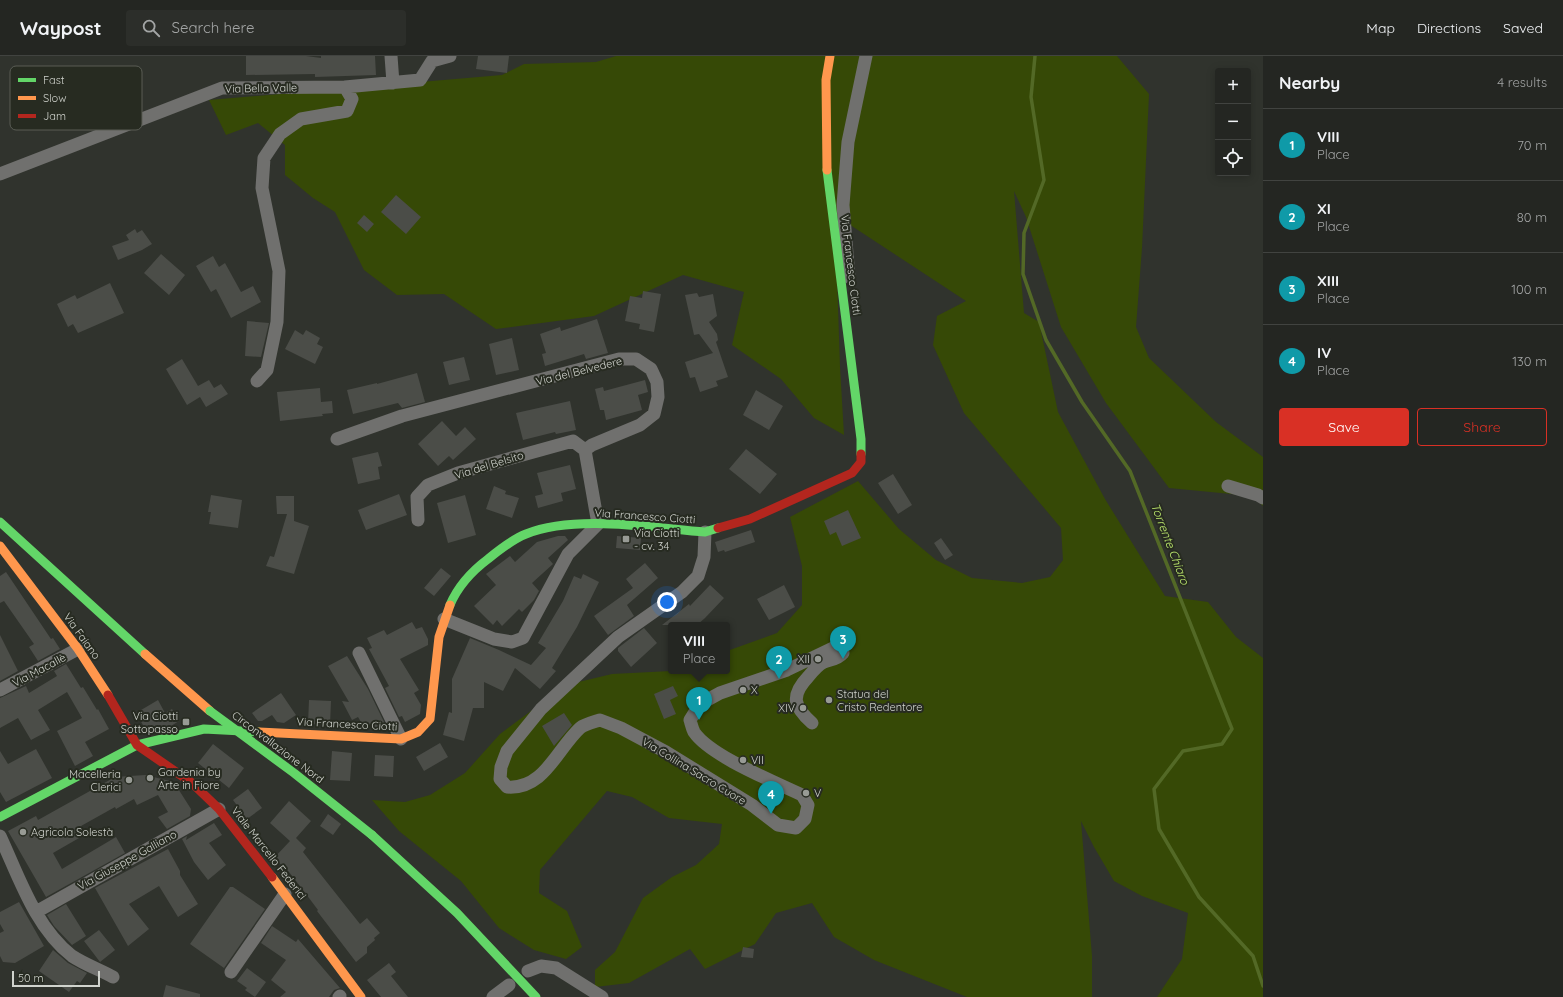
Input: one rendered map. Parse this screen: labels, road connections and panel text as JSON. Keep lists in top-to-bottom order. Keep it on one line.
{"streets":{"street":["Via Bella Valle","Via Francesco Ciotti","Via del Belvedere","Via del Belsito","Via Faiano","Via Macallè","Circonvallazione Nord","Via Collina Sacro Cuore","Viale Marcello Federici","Via Giuseppe Galliano"]},"crossings":[["Via Francesco Ciotti","Via Faiano"],["Via Francesco Ciotti","Via Collina Sacro Cuore"],["Via Francesco Ciotti","Viale Marcello Federici"],["Via del Belvedere","Via del Belsito"],["Via Faiano","Via Macallè"],["Via Faiano","Viale Marcello Federici"],["Viale Marcello Federici","Via Giuseppe Galliano"]],"water":["Torrente Chiaro"],"places":{"transit":["Via Ciotti - cv. 34","Via Ciotti Sottopasso"],"other":["XII","X","Statua del Cristo Redentore","XIV","VII","Gardenia by Arte in Fiore","Macelleria Clerici","V","Agricola Solestà"]},"legend":["Fast","Slow","Jam"],"scale_bar":"50 m","page":{"header":"Waypost","search":"Search here","nav":["Map","Directions","Saved"],"heading":["Nearby","4 results"],"map_buttons":["+","−"],"list":[{"mark":"1","name":"VIII","note":"Place","value":"70 m"},{"mark":"2","name":"XI","note":"Place","value":"80 m"},{"mark":"3","name":"XIII","note":"Place","value":"100 m"},{"mark":"4","name":"IV","note":"Place","value":"130 m"}],"buttons":["Save","Share"],"popup":["VIII","Place"],"pins":["3","2","1","4"],"scale":"50 m"}}
